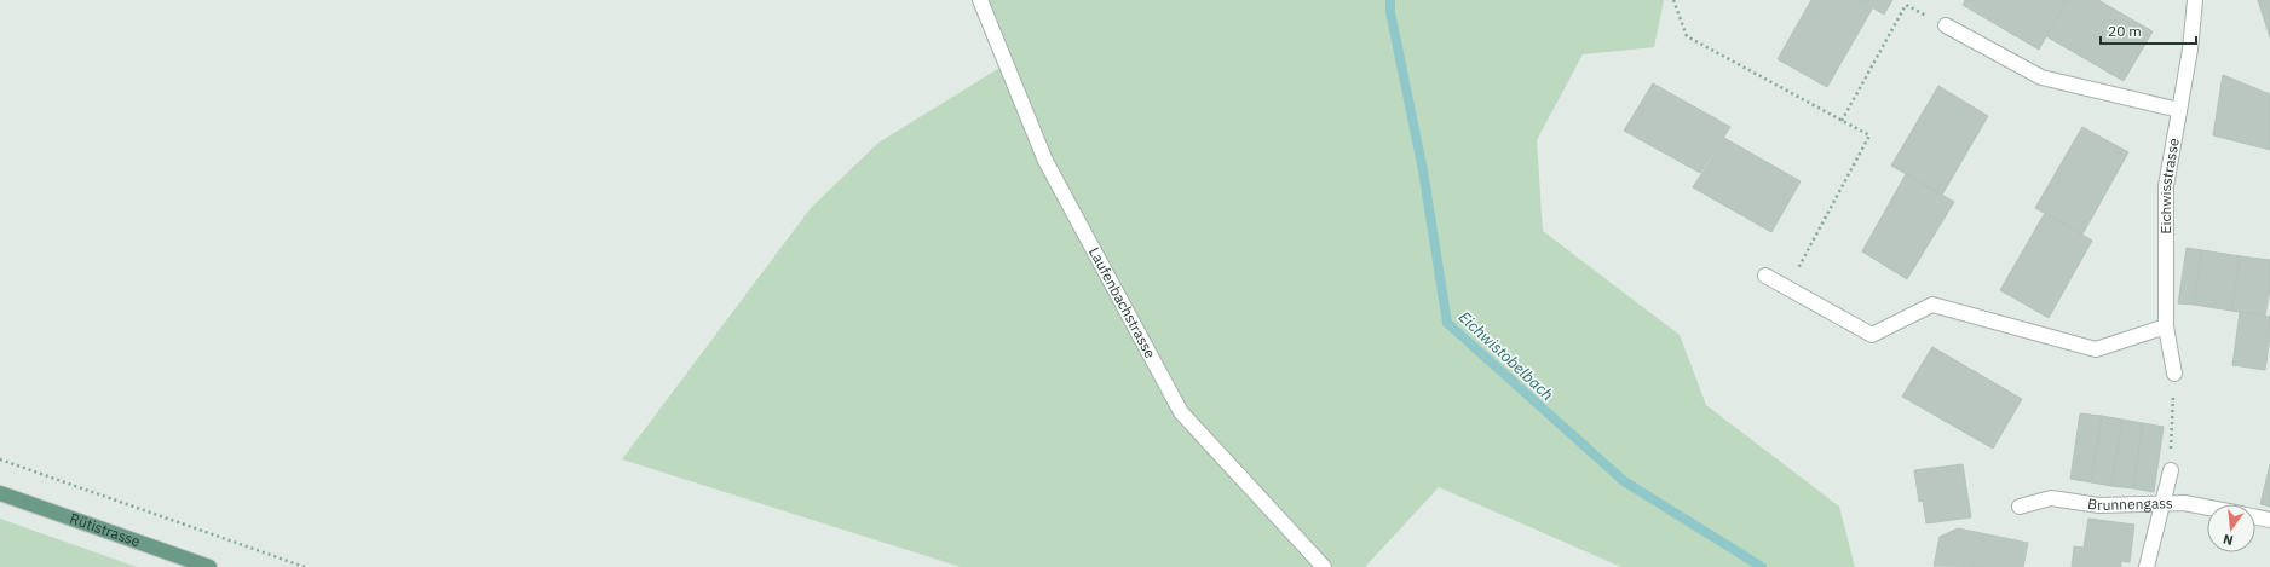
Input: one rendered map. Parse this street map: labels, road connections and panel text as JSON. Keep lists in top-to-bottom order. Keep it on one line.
{"streets":{"main road":["Rütistrasse"],"street":["Eichwisstrasse","Laufenbachstrasse","Brunnengass"]},"water":["Eichwistobelbach"],"scale_bar":"20 m","north":"bottom"}
